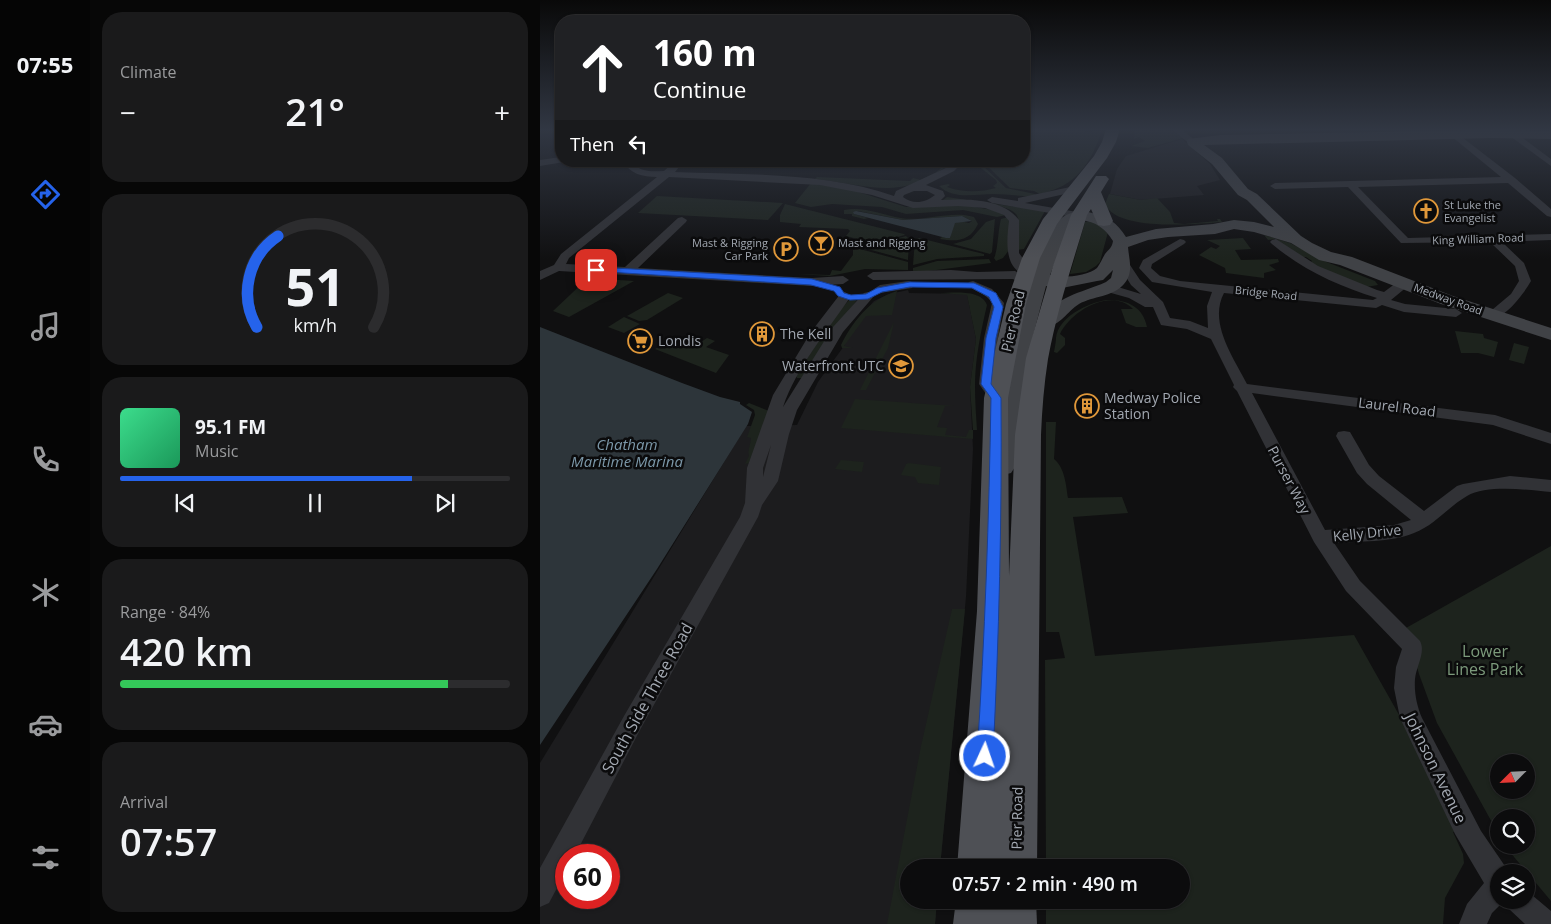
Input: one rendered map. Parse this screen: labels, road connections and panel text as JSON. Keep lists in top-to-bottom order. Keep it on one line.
{"streets":{"main road":["Medway Road","Pier Road"],"street":["King William Road","Bridge Road","Laurel Road","Purser Way","Kelly Drive","South Side Three Road","Johnson Avenue"]},"crossings":[["Laurel Road","Purser Way"],["Purser Way","Kelly Drive"],["Purser Way","Johnson Avenue"]],"water":["Chatham Maritime Marina"],"parks":["Lower Lines Park"],"places":{"church":["St Luke the Evangelist"],"bar":["Mast and Rigging"],"parking":["Mast & Rigging Car Park"],"building":["The Kell","Medway Police Station"],"supermarket":["Londis"],"school or university":["Waterfront UTC"]},"north":"bottom left","page":{"tabs":"07:55","tile":["Climate",["Range · 84%","420 km"],["Arrival","07:57"]],"turn":["160 m","Continue"],"heat":["−","21°","+"],"then":"Then","song":["95.1 FM","Music"],"limit":"60","trip":"07:57 · 2 min · 490 m","gauge":["51","km/h"]}}
